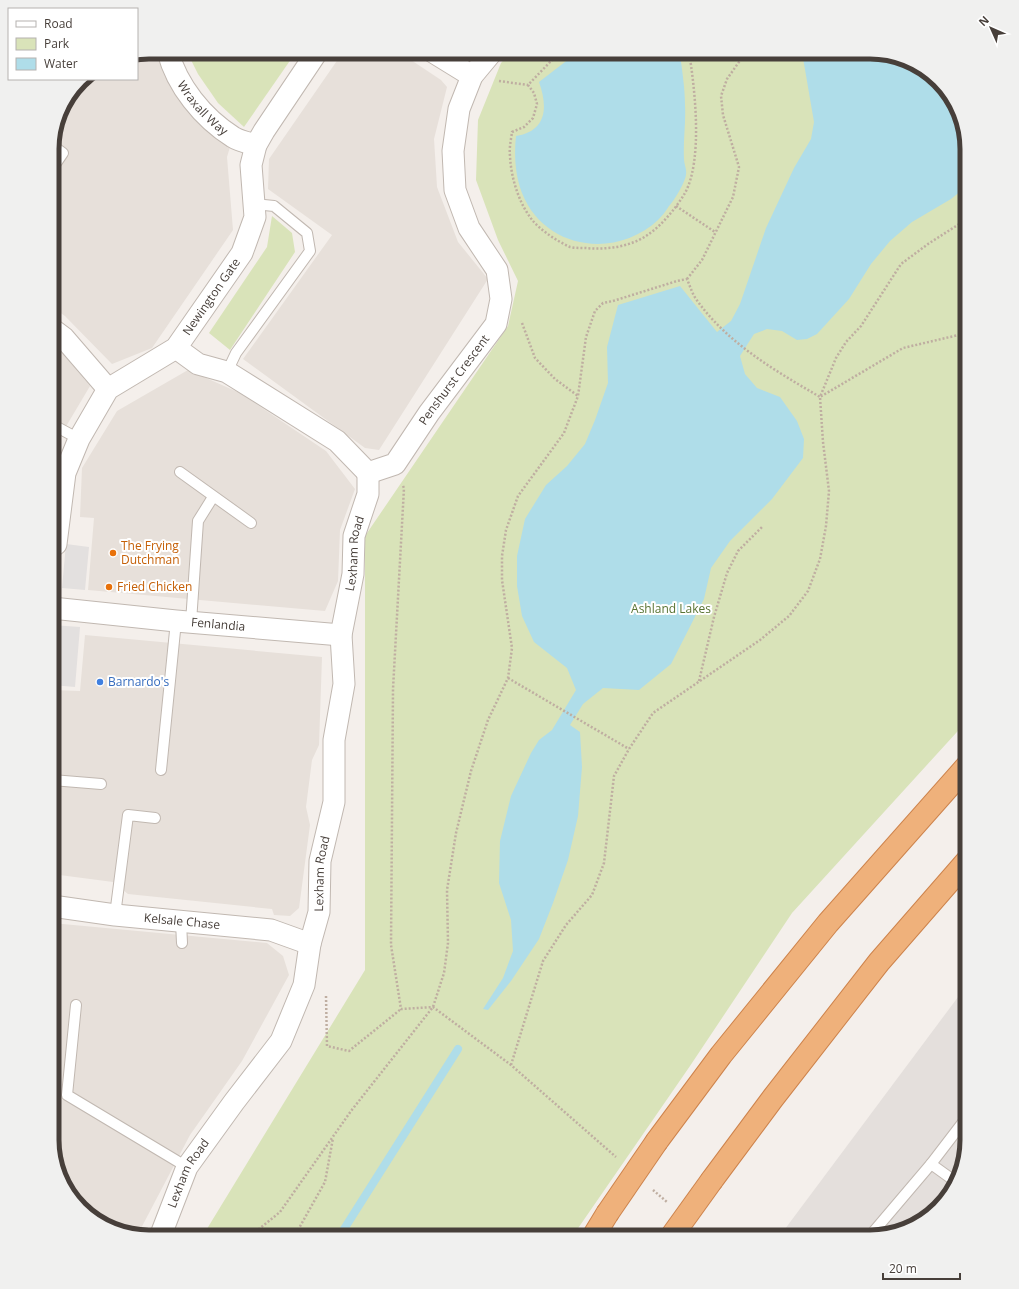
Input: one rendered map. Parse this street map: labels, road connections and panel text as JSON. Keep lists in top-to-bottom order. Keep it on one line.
{"streets":{"street":["Wraxall Way","Newington Gate","Penshurst Crescent","Lexham Road","Fenlandia","Kelsale Chase"]},"crossings":[["Wraxall Way","Newington Gate"],["Lexham Road","Fenlandia"],["Lexham Road","Kelsale Chase"]],"parks":["Ashland Lakes"],"places":["The Frying Dutchman","Fried Chicken","Barnardo's"],"legend":["Road","Park","Water"],"scale_bar":"20 m","north":"top left"}
